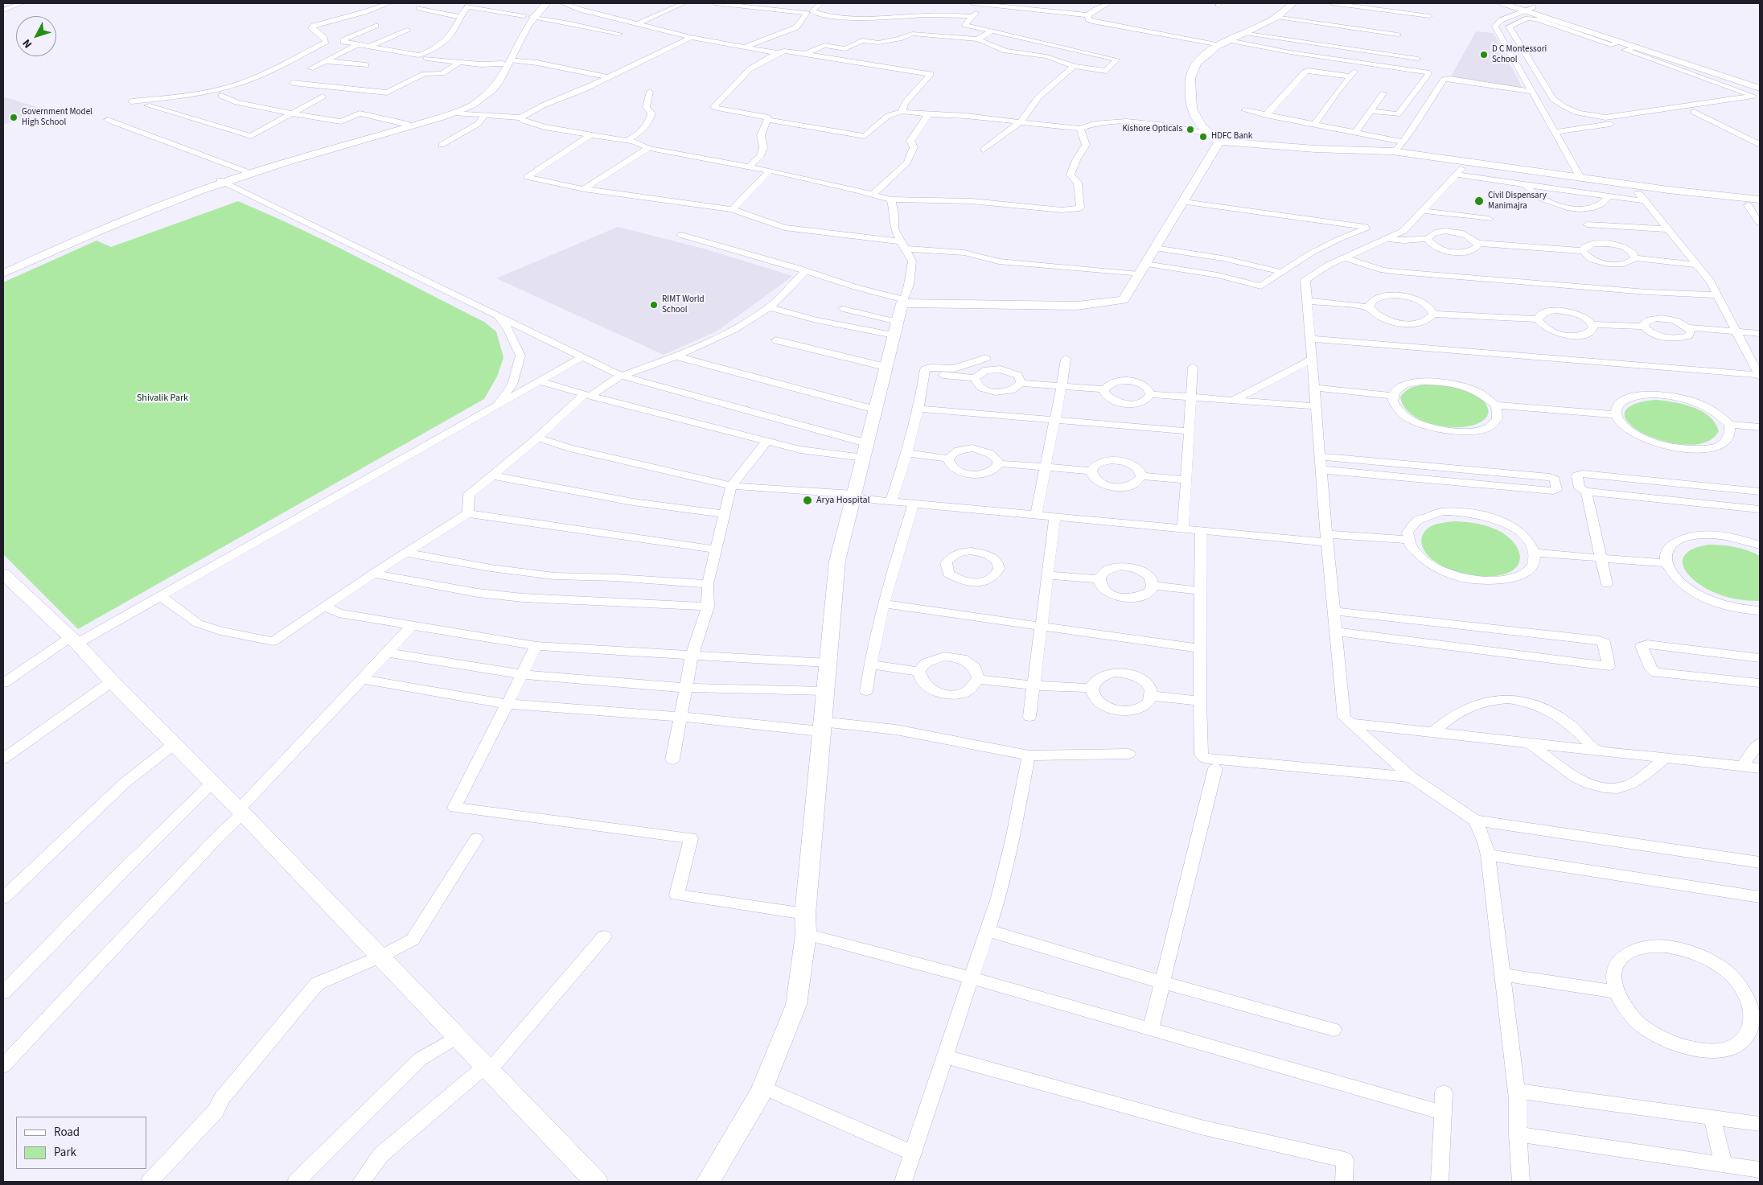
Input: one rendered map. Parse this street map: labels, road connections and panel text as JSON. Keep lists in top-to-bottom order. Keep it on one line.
{"parks":["Shivalik Park"],"places":["D C Montessori School","Government Model High School","Kishore Opticals","HDFC Bank","Civil Dispensary Manimajra","RIMT World School","Arya Hospital"],"legend":["Road","Park"],"north":"bottom left"}
